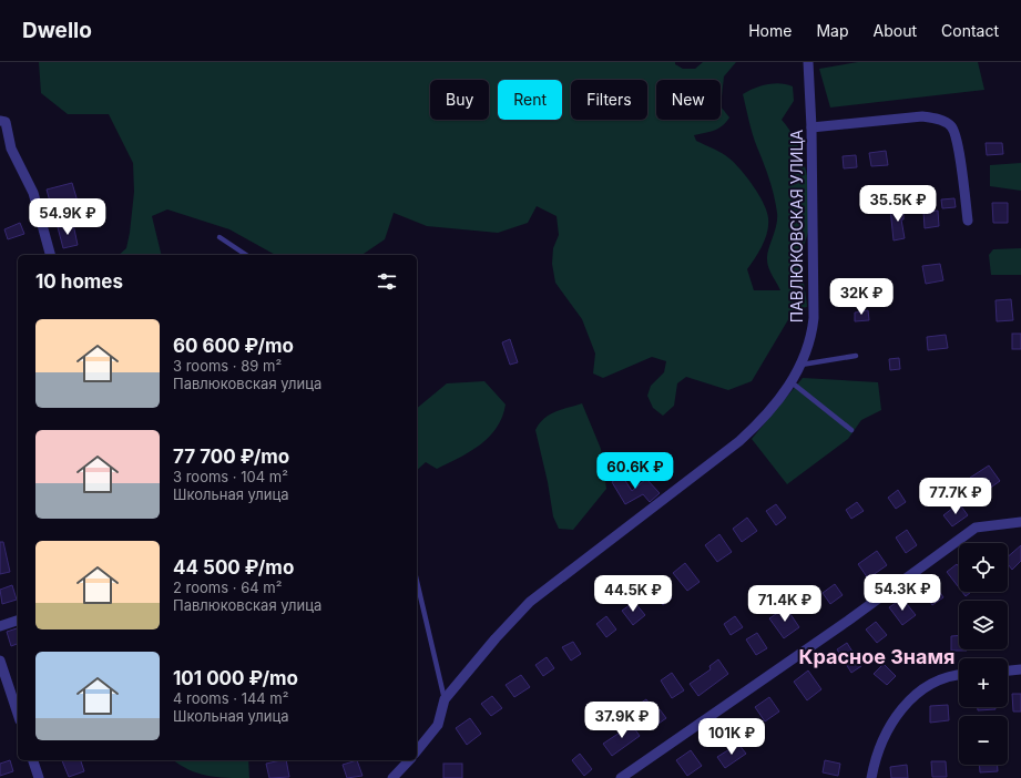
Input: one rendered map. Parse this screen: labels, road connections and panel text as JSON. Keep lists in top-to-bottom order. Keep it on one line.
{"streets":{"street":["ПАВЛЮКОВСКАЯ УЛИЦА"]},"districts":["Красное Знамя"],"page":{"header":"Dwello","nav":["Home","Map","About","Contact"],"chip":["Buy","Rent","Filters","New"],"price":["35.5K ₽","54.9K ₽","32K ₽","60.6K ₽","77.7K ₽","54.3K ₽","44.5K ₽","71.4K ₽","37.9K ₽","101K ₽"],"heading":"10 homes","list":[{"name":"60 600 ₽/mo","note":"3 rooms · 89 m² · Павлюковская улица"},{"name":"77 700 ₽/mo","note":"3 rooms · 104 m² · Школьная улица"},{"name":"44 500 ₽/mo","note":"2 rooms · 64 m² · Павлюковская улица"},{"name":"101 000 ₽/mo","note":"4 rooms · 144 m² · Школьная улица"}],"map_buttons":["+","−"]}}
